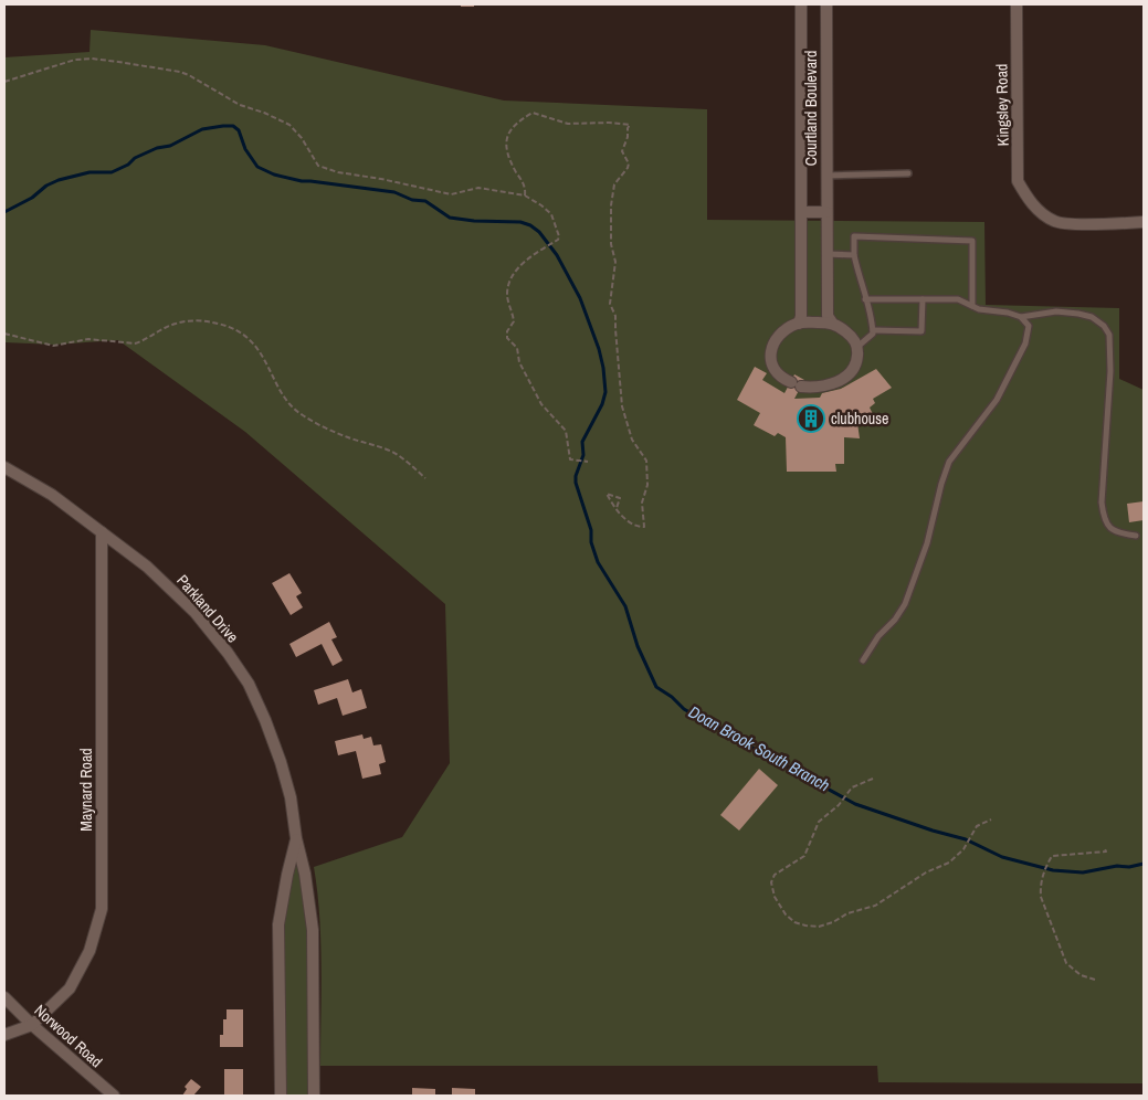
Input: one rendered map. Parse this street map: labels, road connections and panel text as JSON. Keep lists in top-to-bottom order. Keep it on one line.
{"streets":{"street":["Kingsley Road","Courtland Boulevard","Parkland Drive","Maynard Road","Norwood Road"]},"crossings":[["Parkland Drive","Maynard Road"],["Maynard Road","Norwood Road"]],"water":["Doan Brook South Branch"],"places":{"building":["clubhouse"]}}
